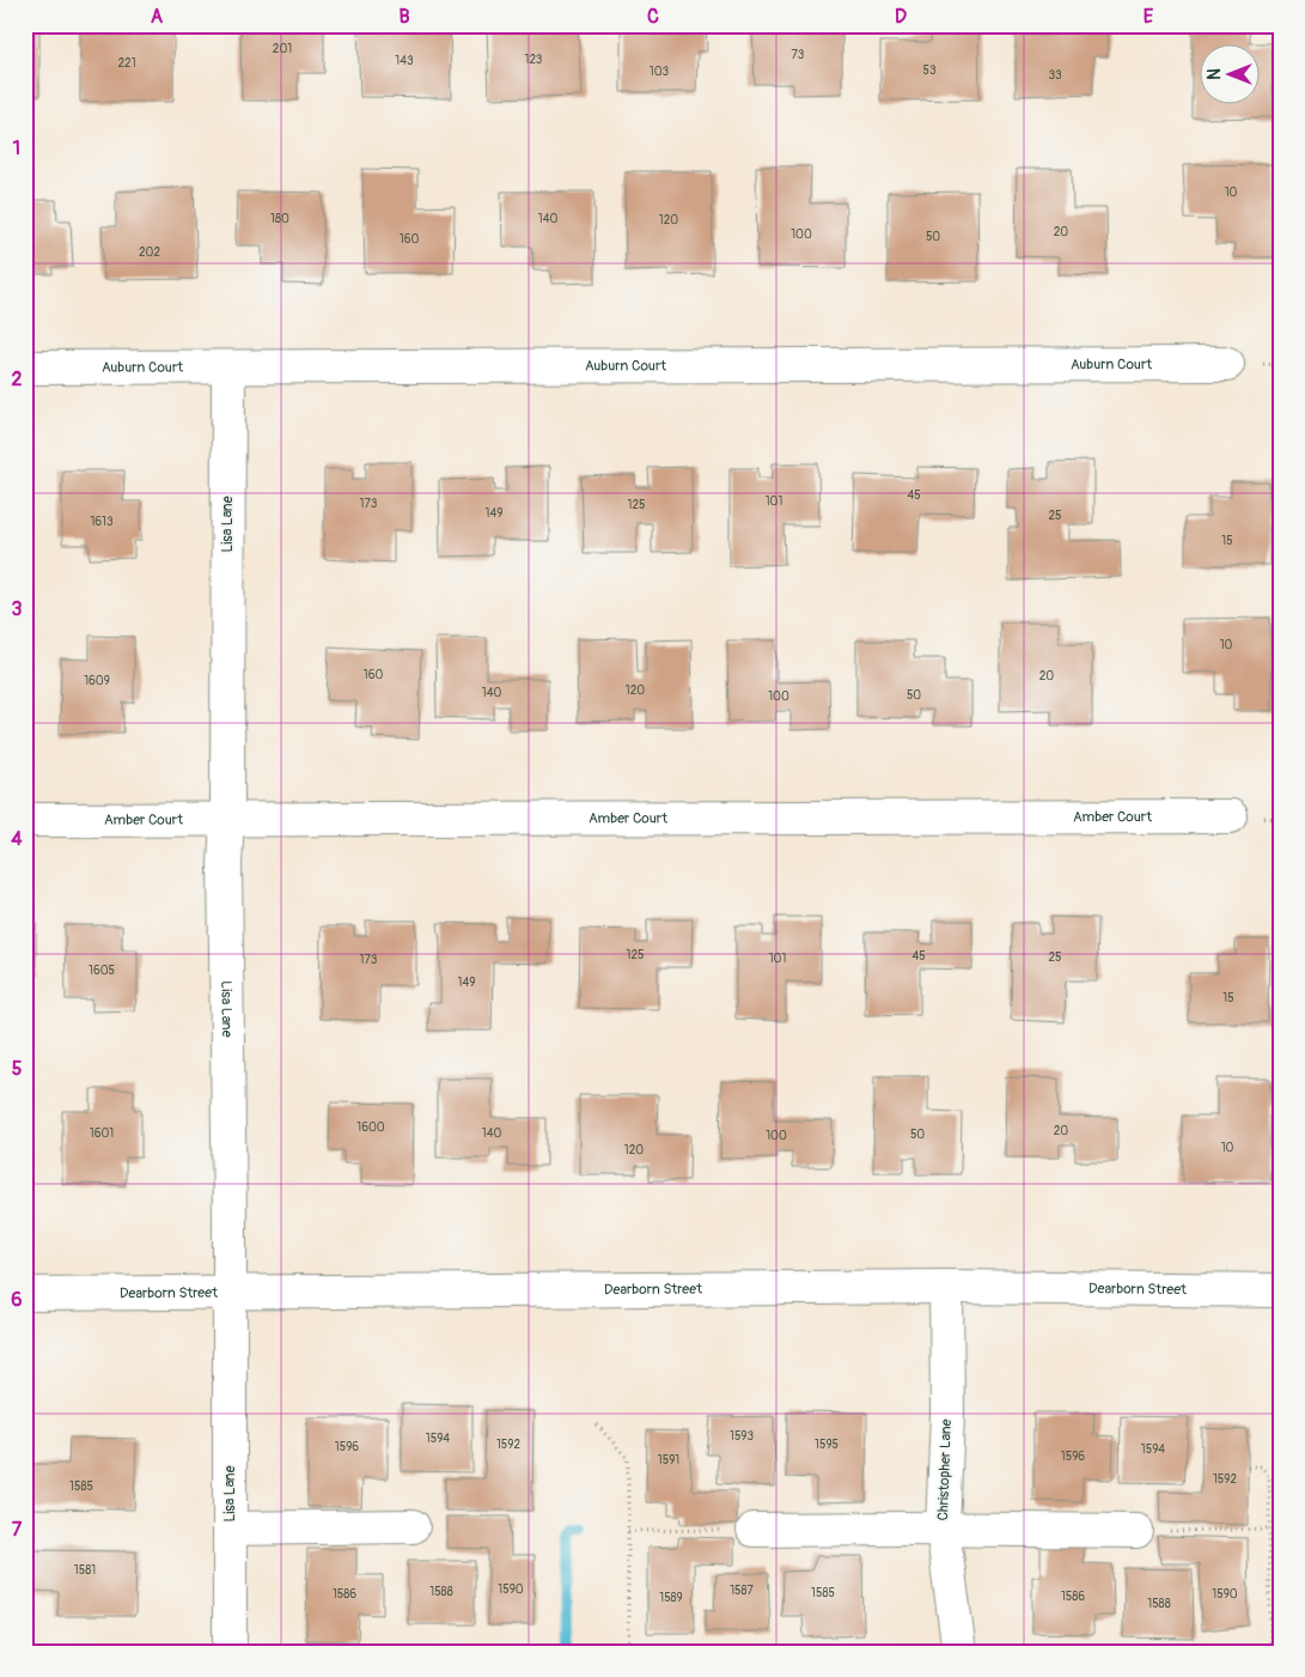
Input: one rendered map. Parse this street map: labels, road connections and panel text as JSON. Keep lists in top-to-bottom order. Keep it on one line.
{"streets":{"street":["Auburn Court","Lisa Lane","Amber Court","Dearborn Street","Christopher Lane"]},"crossings":[["Auburn Court","Lisa Lane"],["Lisa Lane","Amber Court"],["Lisa Lane","Dearborn Street"],["Dearborn Street","Christopher Lane"]],"house_numbers":["201","73","123","143","221","53","103","33","10","180","140","120","20","100","50","160","202","45","101","173","125","149","25","1613","15","10","160","20","1609","120","140","50","100","125","45","25","101","173","1605","149","15","1600","20","1601","140","50","100","10","120","1593","1594","1592","1595","1596","1594","1596","1591","1592","1585","1581","1590","1587","1588","1585","1586","1590","1586","1589","1588"],"north":"left","grid":{"columns":["A","B","C","D","E"],"rows":["1","2","3","4","5","6","7"]}}
